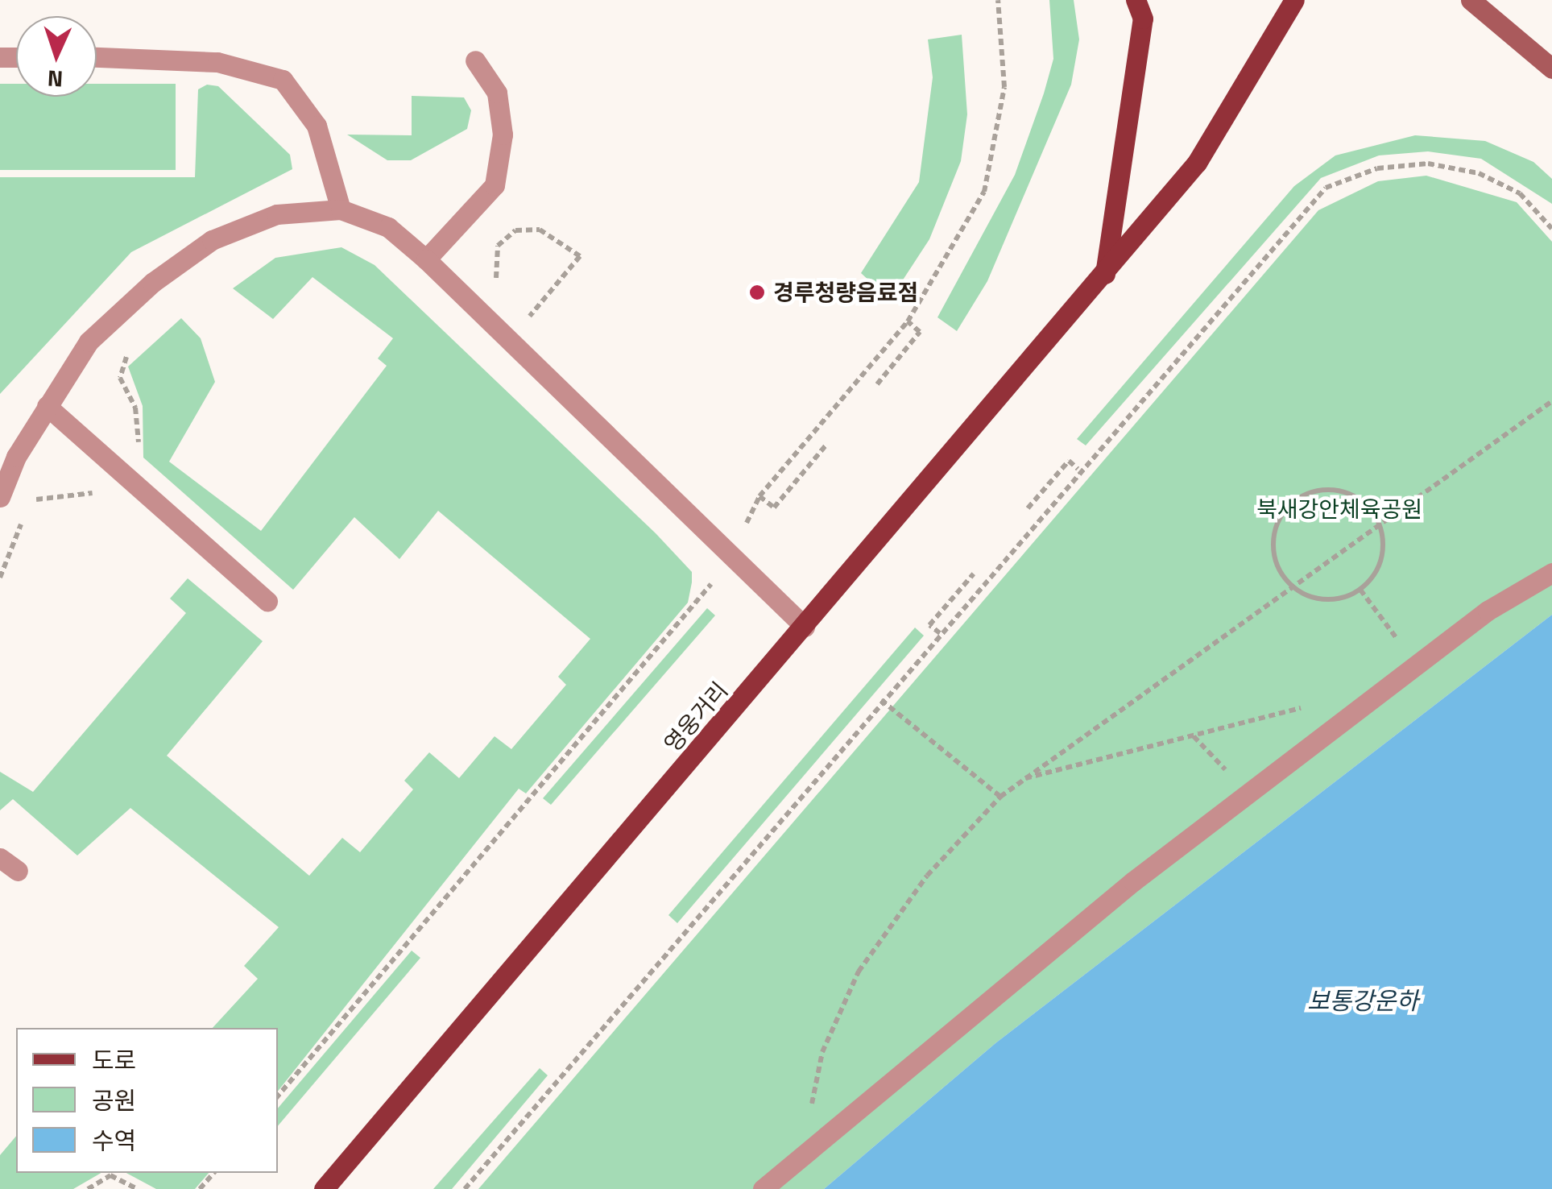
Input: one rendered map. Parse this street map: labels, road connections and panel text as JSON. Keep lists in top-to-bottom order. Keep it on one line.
{"streets":{"main road":["영웅거리"]},"water":["보통강운하"],"parks":["북새강안체육공원"],"places":["경루청량음료점"],"legend":["도로","공원","수역"],"north":"bottom"}
